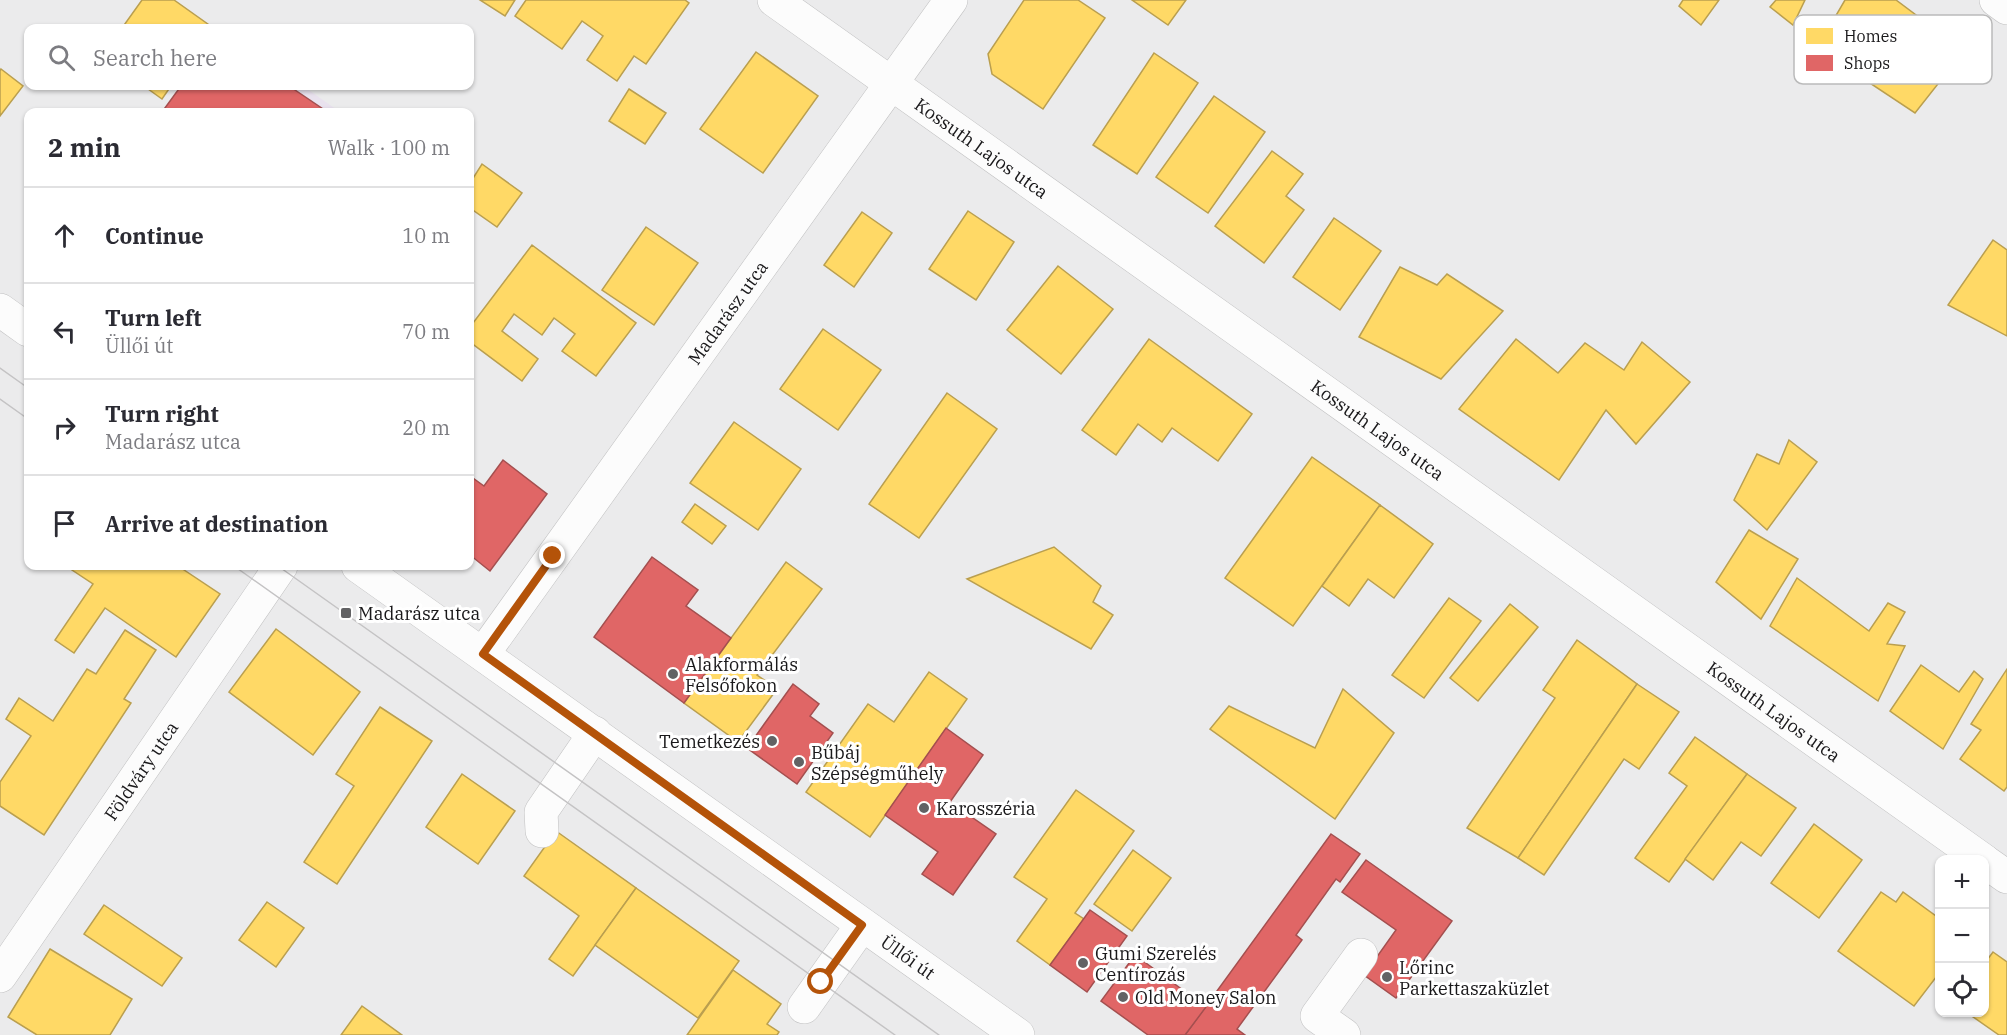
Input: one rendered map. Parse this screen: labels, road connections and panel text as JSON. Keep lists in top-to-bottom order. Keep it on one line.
{"streets":{"street":["Kossuth Lajos utca","Madarász utca","Földváry utca","Üllői út"]},"crossings":[["Kossuth Lajos utca","Madarász utca"],["Madarász utca","Üllői út"]],"places":{"transit":["Madarász utca"],"other":["Alakformálás Felsőfokon","Temetkezés","Bűbáj Szépségműhely","Karosszéria","Gumi Szerelés Centírozás","Lőrinc Parkettaszaküzlet","Old Money Salon"]},"legend":["Homes","Shops"],"page":{"search":"Search here","heading":["2 min","Walk · 100 m"],"list":[["Continue","10 m"],["Turn left","Üllői út","70 m"],["Turn right","Madarász utca","20 m"],"Arrive at destination"],"map_buttons":["+","−"]}}
